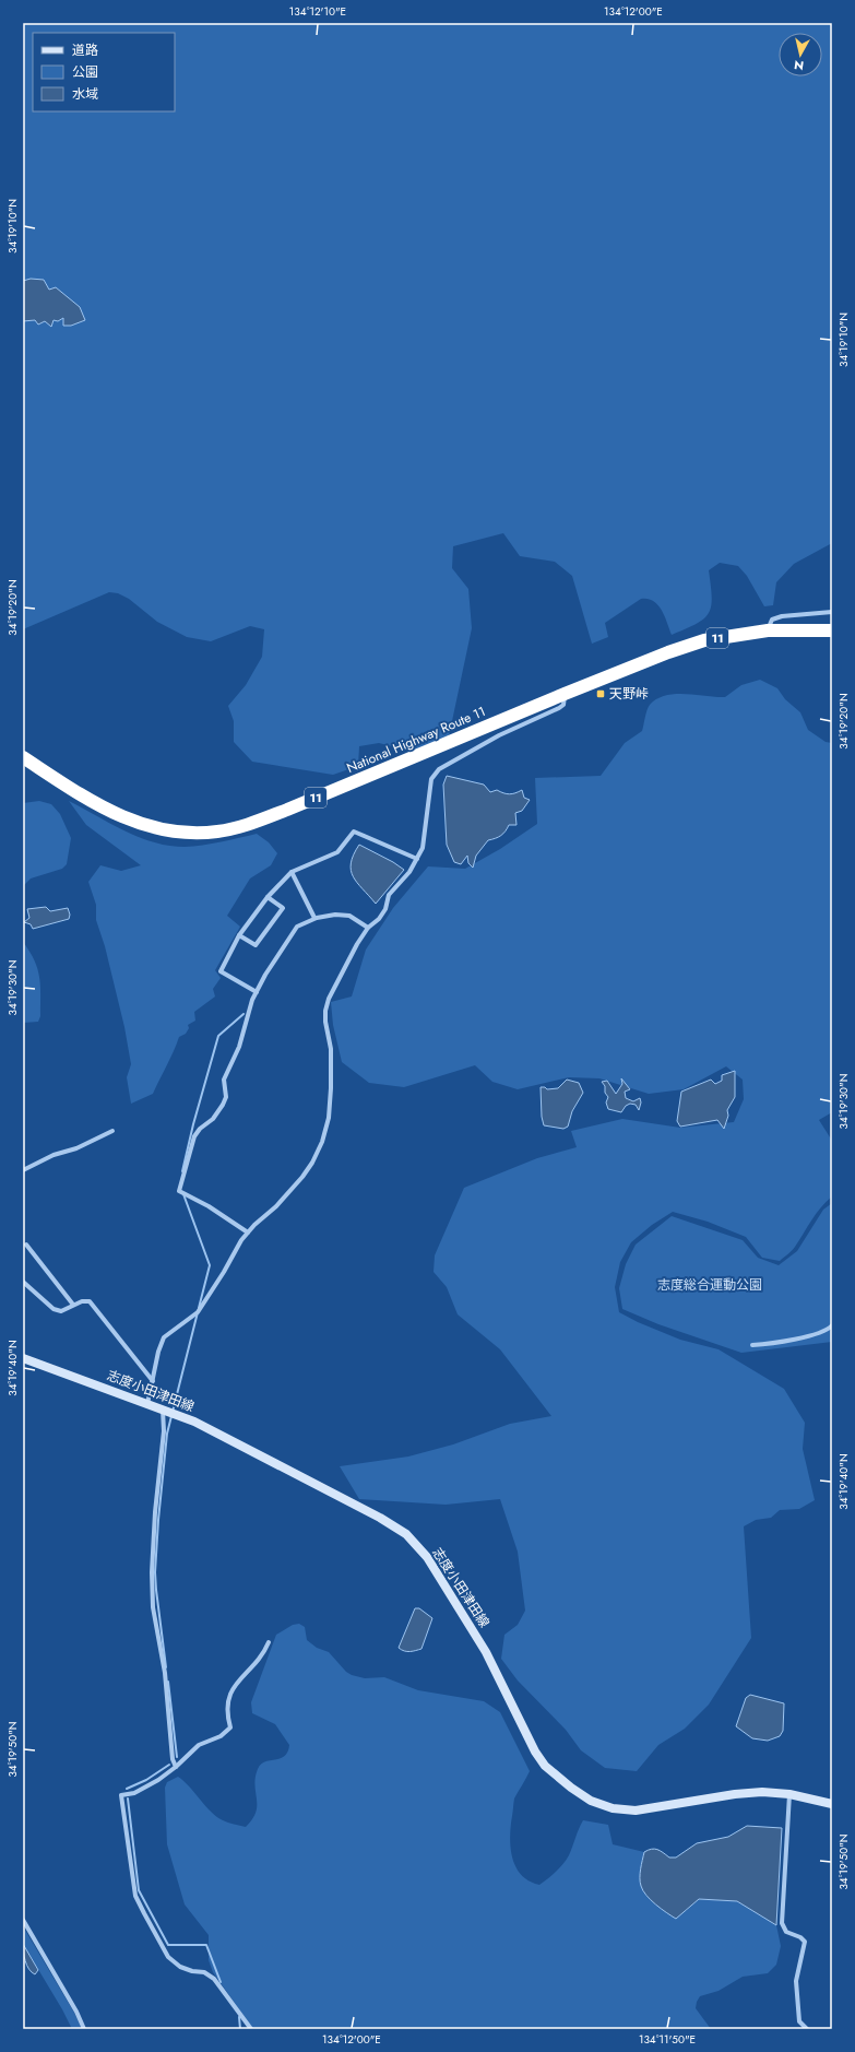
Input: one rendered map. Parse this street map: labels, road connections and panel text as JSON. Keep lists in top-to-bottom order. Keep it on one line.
{"streets":{"highway":["11","National Highway Route 11"],"main road":["志度小田津田線"]},"parks":["志度総合運動公園"],"places":{"transit":["天野峠"]},"legend":["道路","公園","水域"],"north":"bottom","coordinates":["134°12'10\"E","134°12'00\"E","34°19'10\"N","34°19'20\"N","34°19'30\"N","34°19'40\"N","34°19'50\"N","134°11'50\"E"]}
